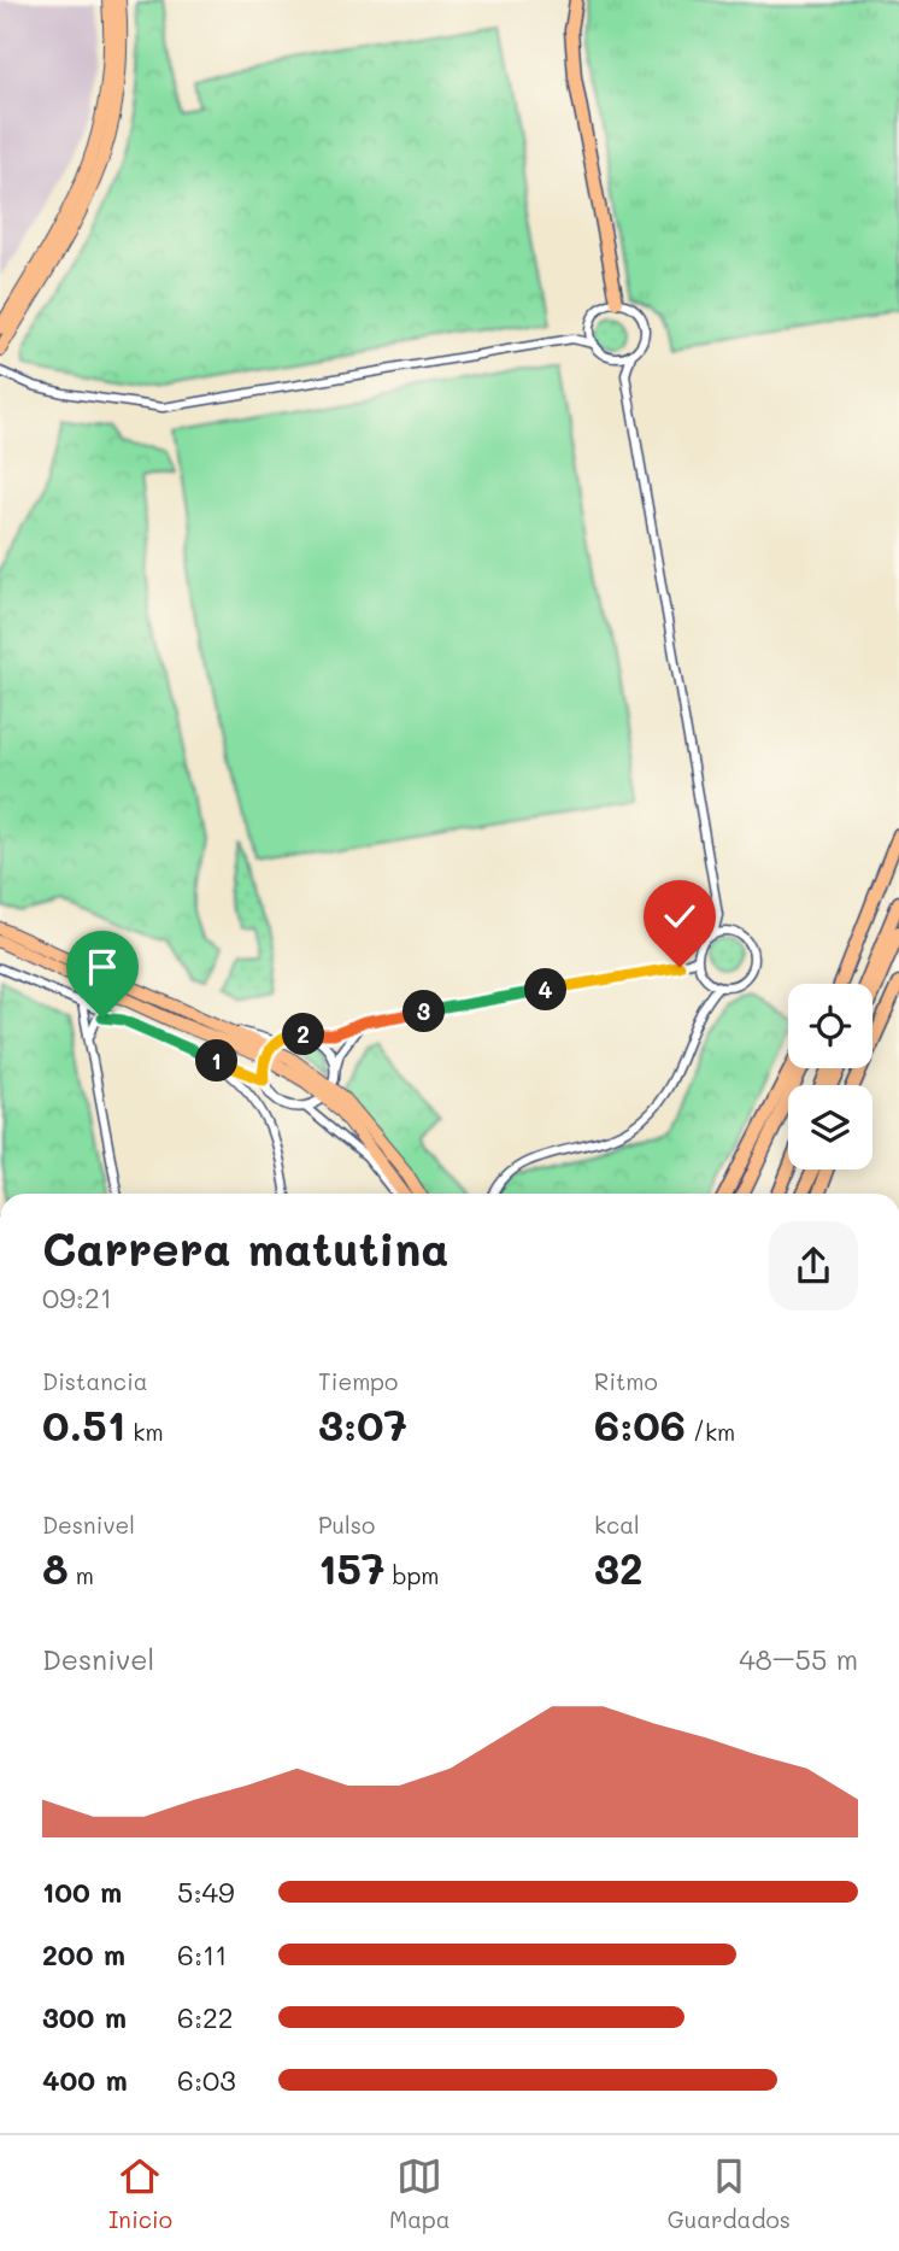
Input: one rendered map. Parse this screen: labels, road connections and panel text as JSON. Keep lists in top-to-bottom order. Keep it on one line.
{"page":{"pins":["4","3","2","1"],"heading":["Carrera matutina","09:21"],"stats":[["Distancia","0.51 km"],["Tiempo","3:07"],["Ritmo","6:06 /km"],["Desnivel","8 m"],["Pulso","157 bpm"],["kcal","32"]],"chart":["Desnivel","48–55 m"],"list":[{"name":"100 m","note":"5:49"},{"name":"200 m","note":"6:11"},{"name":"300 m","note":"6:22"},{"name":"400 m","note":"6:03"}],"tabs":["Inicio","Mapa","Guardados"]}}
